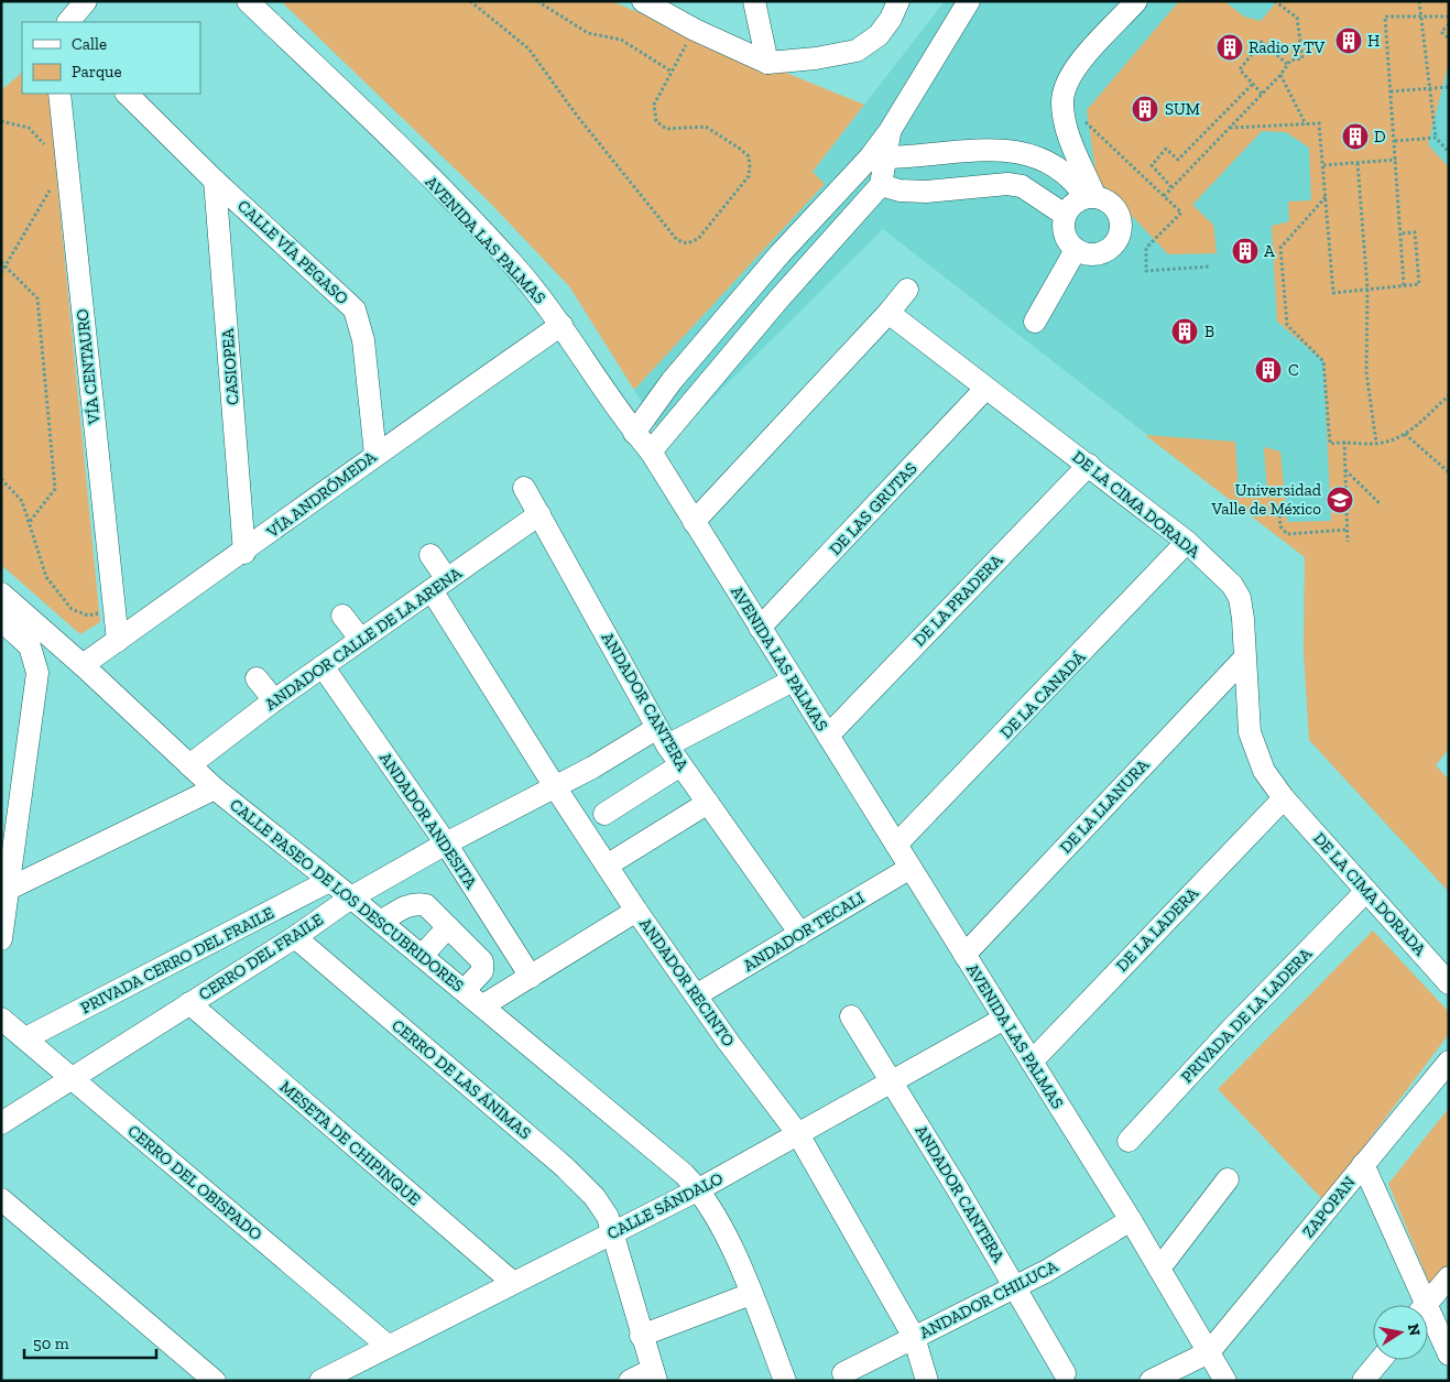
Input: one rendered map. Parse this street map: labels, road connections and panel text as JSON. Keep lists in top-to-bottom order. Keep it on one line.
{"streets":{"street":["AVENIDA LAS PALMAS","CALLE VÍA PEGASO","VÍA CENTAURO","CASIOPEA","VÍA ANDRÓMEDA","DE LA CIMA DORADA","DE LAS GRUTAS","DE LA PRADERA","ANDADOR CALLE DE LA ARENA","DE LA CANADÁ","ANDADOR CANTERA","DE LA LLANURA","ANDADOR ANDESITA","CALLE PASEO DE LOS DESCUBRIDORES","DE LA LADERA","ANDADOR TECALI","CERRO DEL FRAILE","PRIVADA CERRO DEL FRAILE","ANDADOR RECINTO","PRIVADA DE LA LADERA","CERRO DE LAS ÁNIMAS","MESETA DE CHIPINQUE","CERRO DEL OBISPADO","CALLE SÁNDALO","ZAPOPAN","ANDADOR CHILUCA"]},"crossings":[["AVENIDA LAS PALMAS","VÍA ANDRÓMEDA"],["AVENIDA LAS PALMAS","DE LAS GRUTAS"],["AVENIDA LAS PALMAS","DE LA PRADERA"],["AVENIDA LAS PALMAS","DE LA CANADÁ"],["AVENIDA LAS PALMAS","DE LA LLANURA"],["AVENIDA LAS PALMAS","DE LA LADERA"],["AVENIDA LAS PALMAS","ANDADOR TECALI"],["AVENIDA LAS PALMAS","CALLE SÁNDALO"],["AVENIDA LAS PALMAS","ZAPOPAN"],["AVENIDA LAS PALMAS","ANDADOR CHILUCA"],["CALLE VÍA PEGASO","CASIOPEA"],["CALLE VÍA PEGASO","VÍA ANDRÓMEDA"],["VÍA CENTAURO","VÍA ANDRÓMEDA"],["CASIOPEA","VÍA ANDRÓMEDA"],["VÍA ANDRÓMEDA","CALLE PASEO DE LOS DESCUBRIDORES"],["DE LA CIMA DORADA","DE LAS GRUTAS"],["DE LA CIMA DORADA","DE LA PRADERA"],["DE LA CIMA DORADA","DE LA CANADÁ"],["DE LA CIMA DORADA","DE LA LLANURA"],["DE LA CIMA DORADA","DE LA LADERA"],["DE LA CIMA DORADA","PRIVADA DE LA LADERA"],["ANDADOR CALLE DE LA ARENA","ANDADOR CANTERA"],["ANDADOR CALLE DE LA ARENA","ANDADOR ANDESITA"],["ANDADOR CALLE DE LA ARENA","CALLE PASEO DE LOS DESCUBRIDORES"],["ANDADOR CALLE DE LA ARENA","ANDADOR RECINTO"],["ANDADOR CANTERA","ANDADOR TECALI"],["ANDADOR CANTERA","CERRO DEL FRAILE"],["ANDADOR CANTERA","CALLE SÁNDALO"],["ANDADOR CANTERA","ANDADOR CHILUCA"],["ANDADOR ANDESITA","CERRO DEL FRAILE"],["CALLE PASEO DE LOS DESCUBRIDORES","CERRO DEL FRAILE"],["CALLE PASEO DE LOS DESCUBRIDORES","PRIVADA CERRO DEL FRAILE"],["CALLE PASEO DE LOS DESCUBRIDORES","CALLE SÁNDALO"],["ANDADOR TECALI","ANDADOR RECINTO"],["CERRO DEL FRAILE","ANDADOR RECINTO"],["CERRO DEL FRAILE","CERRO DE LAS ÁNIMAS"],["CERRO DEL FRAILE","MESETA DE CHIPINQUE"],["CERRO DEL FRAILE","CERRO DEL OBISPADO"],["PRIVADA CERRO DEL FRAILE","CERRO DEL OBISPADO"],["ANDADOR RECINTO","CALLE SÁNDALO"],["ANDADOR RECINTO","ANDADOR CHILUCA"],["CERRO DE LAS ÁNIMAS","CALLE SÁNDALO"],["MESETA DE CHIPINQUE","CALLE SÁNDALO"],["CERRO DEL OBISPADO","CALLE SÁNDALO"]],"places":{"building":["H","Radio y TV","SUM","D","A","B","C"],"school or university":["Universidad Valle de México"]},"legend":["Calle","Parque"],"scale_bar":"50 m","north":"right"}
